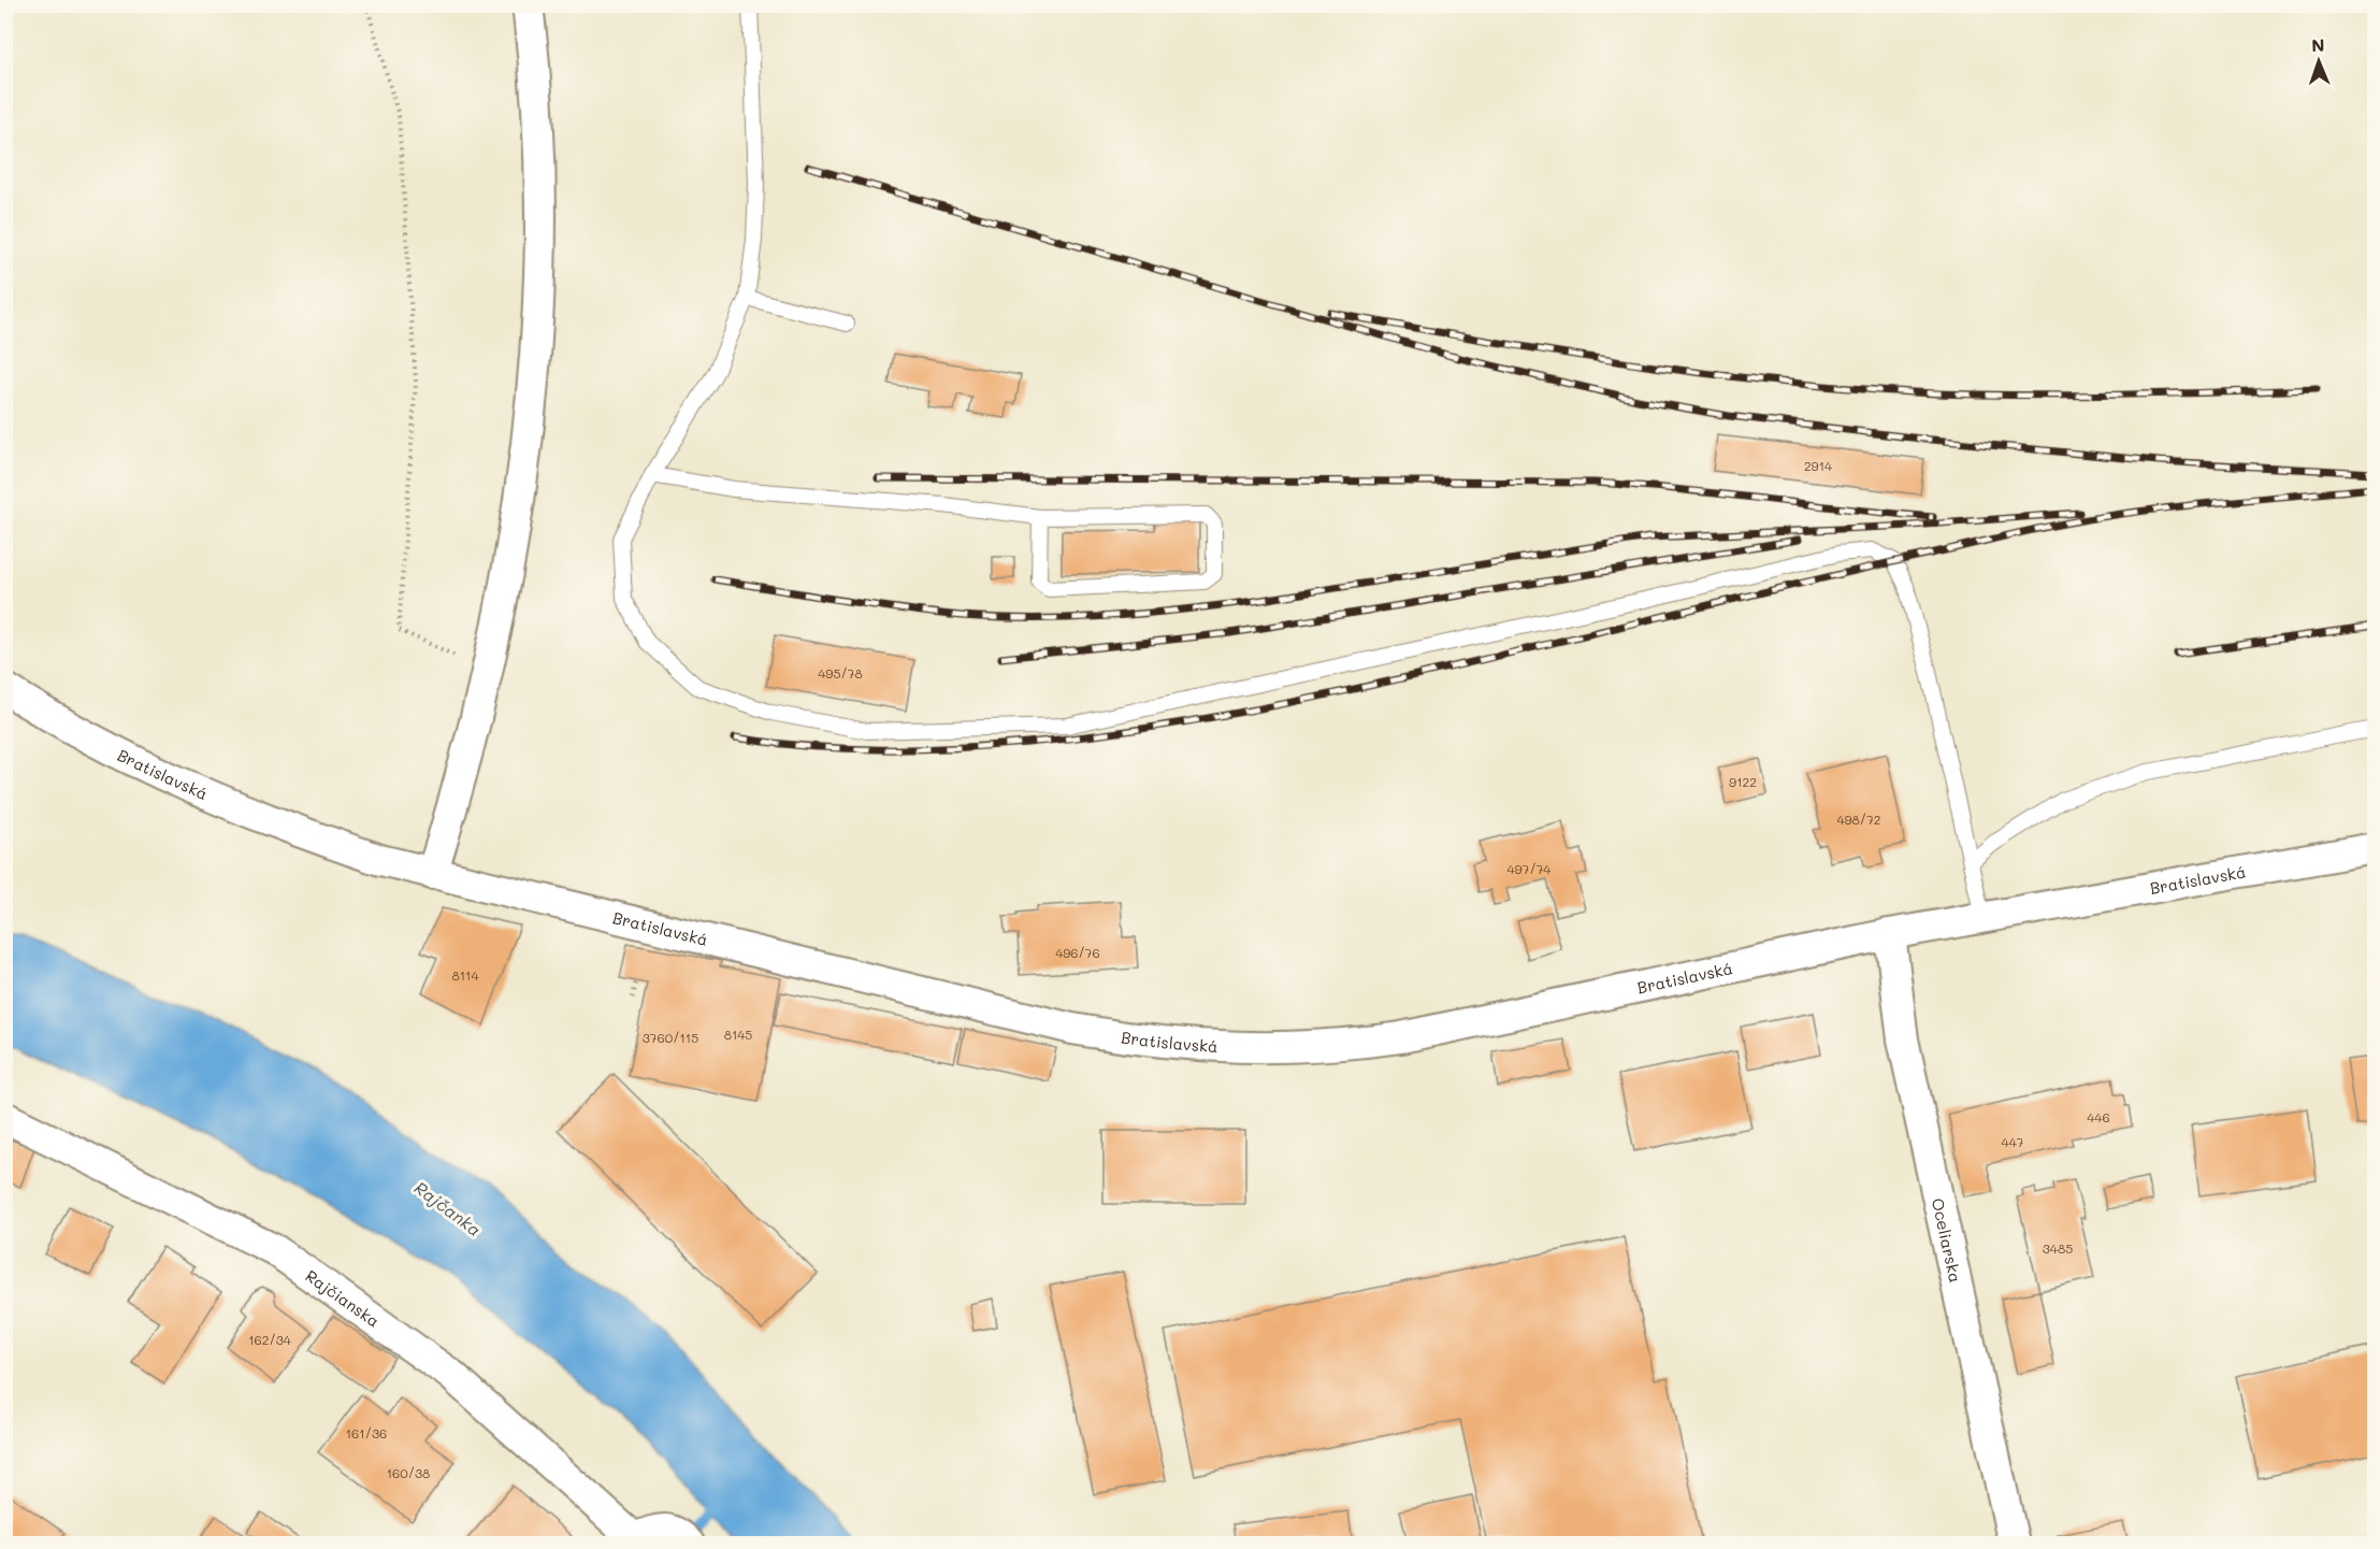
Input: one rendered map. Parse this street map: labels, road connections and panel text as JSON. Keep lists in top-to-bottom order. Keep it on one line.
{"streets":{"street":["Bratislavská","Oceliarska","Rajčianska"]},"crossings":[["Bratislavská","Oceliarska"]],"water":["Rajčanka"],"house_numbers":["2914","495/78","9122","498/72","497/74","496/76","8114","8145","3760/115","446","447","3485","162/34","161/36","160/38"],"north":"top"}
